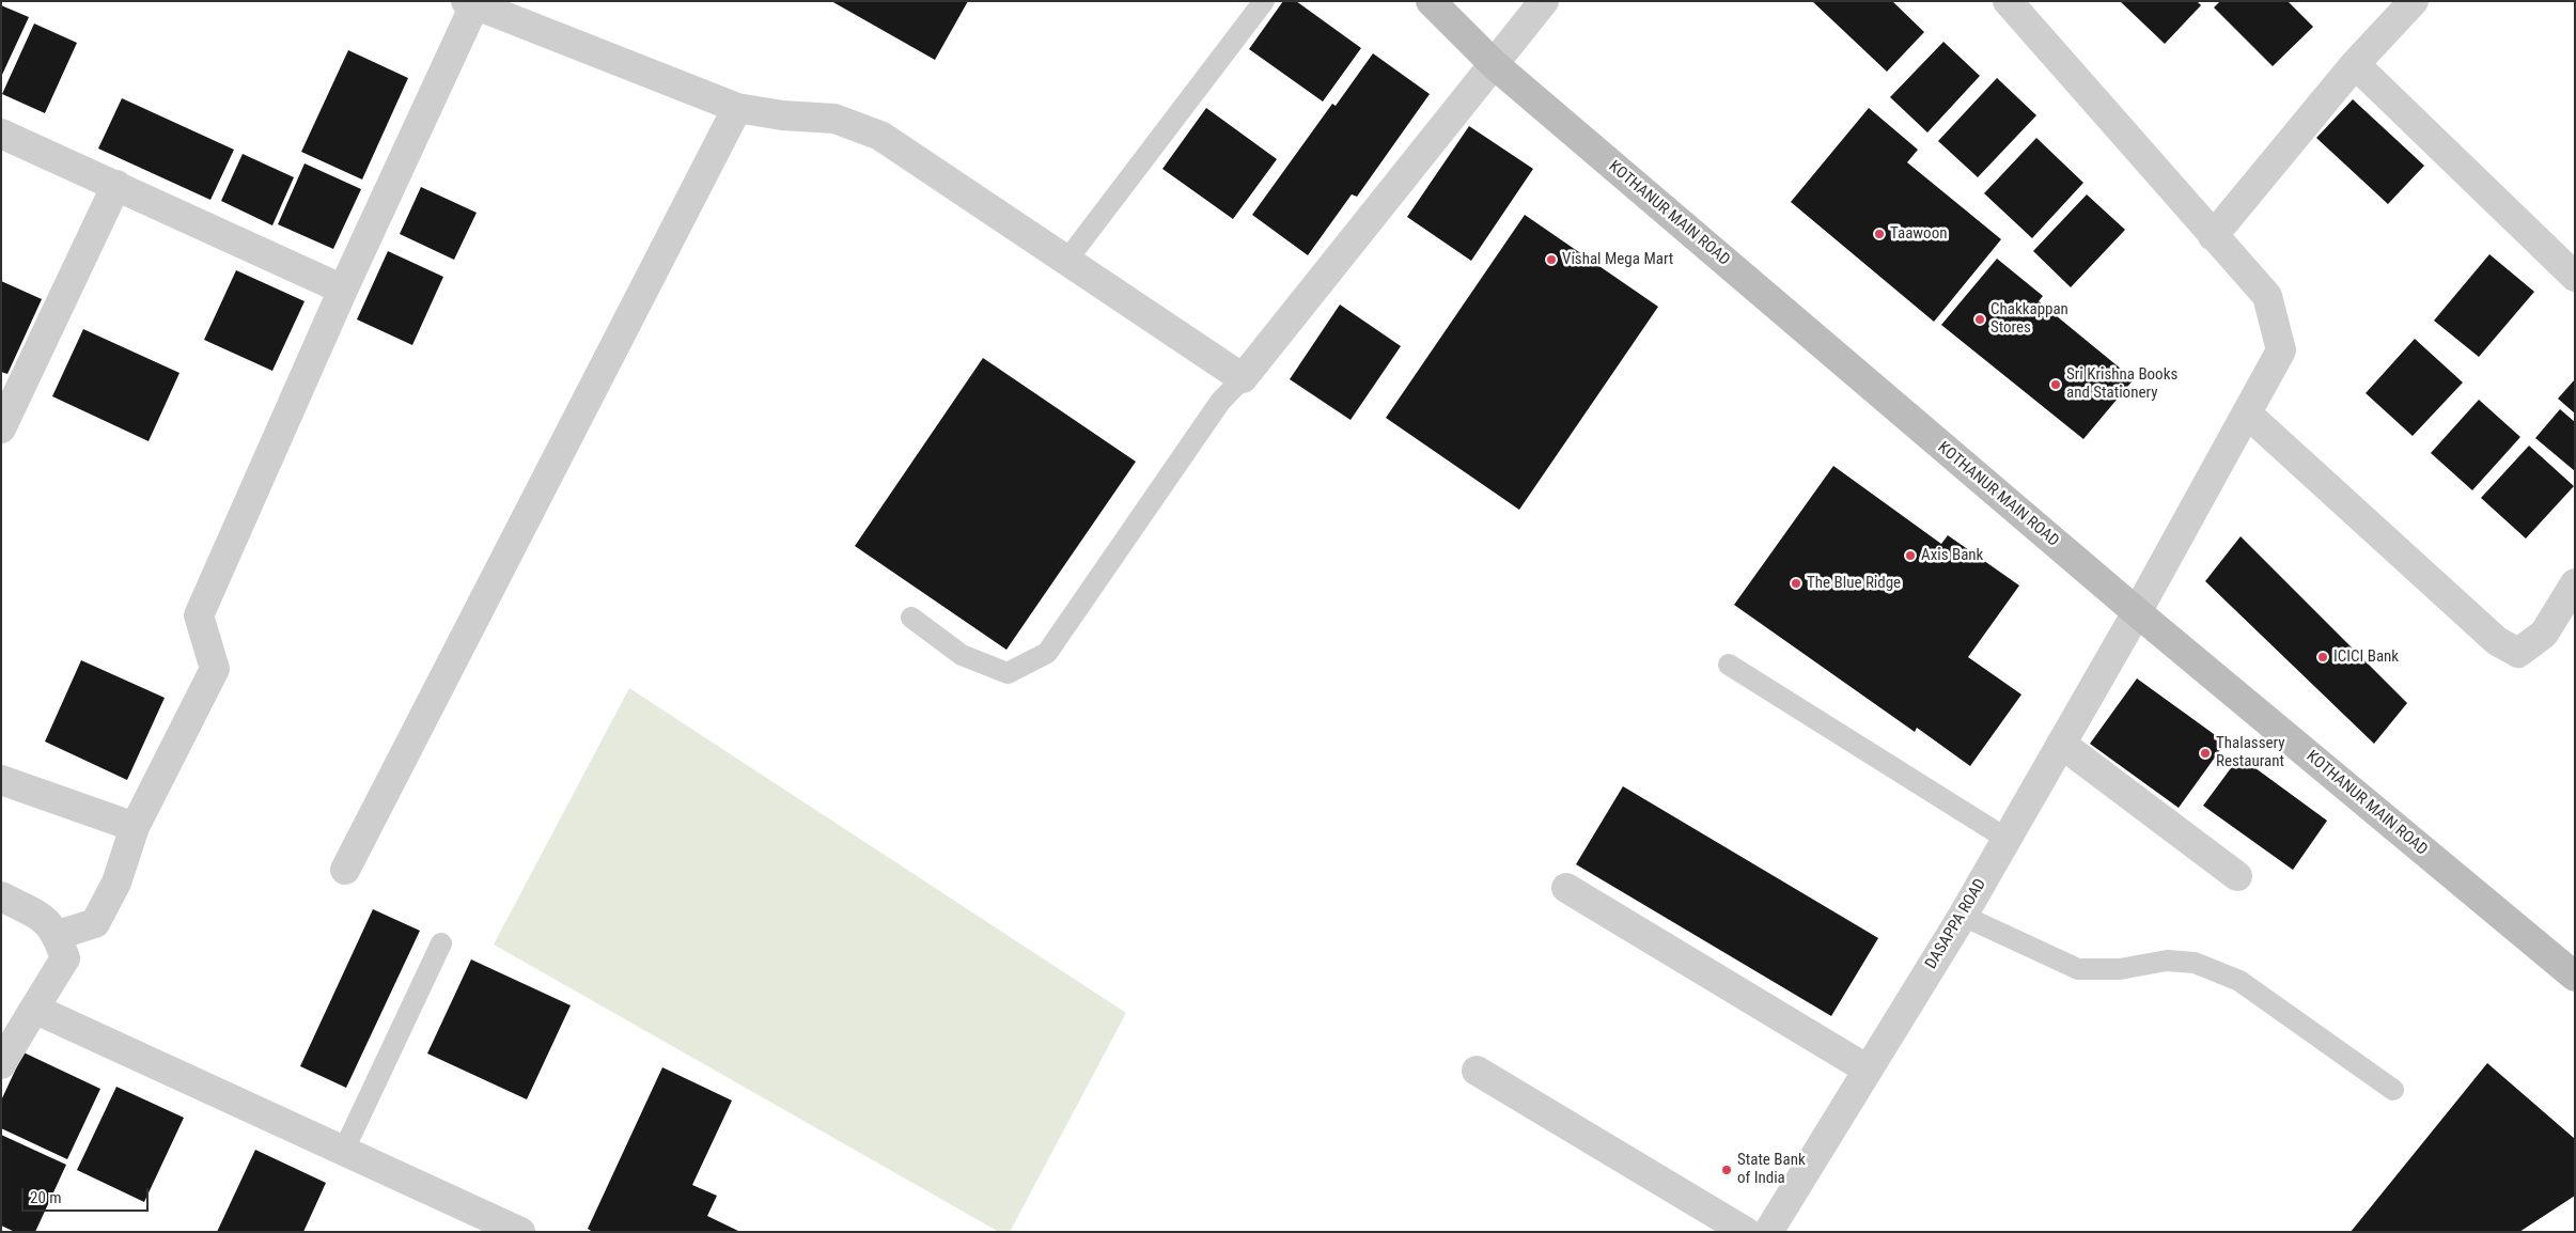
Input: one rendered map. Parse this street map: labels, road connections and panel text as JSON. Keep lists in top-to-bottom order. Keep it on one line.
{"streets":{"main road":["KOTHANUR MAIN ROAD"],"street":["DASAPPA ROAD"]},"crossings":[["KOTHANUR MAIN ROAD","DASAPPA ROAD"]],"places":["Taawoon","Vishal Mega Mart","Chakkappan Stores","Sri Krishna Books and Stationery","Axis Bank","The Blue Ridge","ICICI Bank","Thalassery Restaurant","State Bank of India"],"scale_bar":"20 m"}
